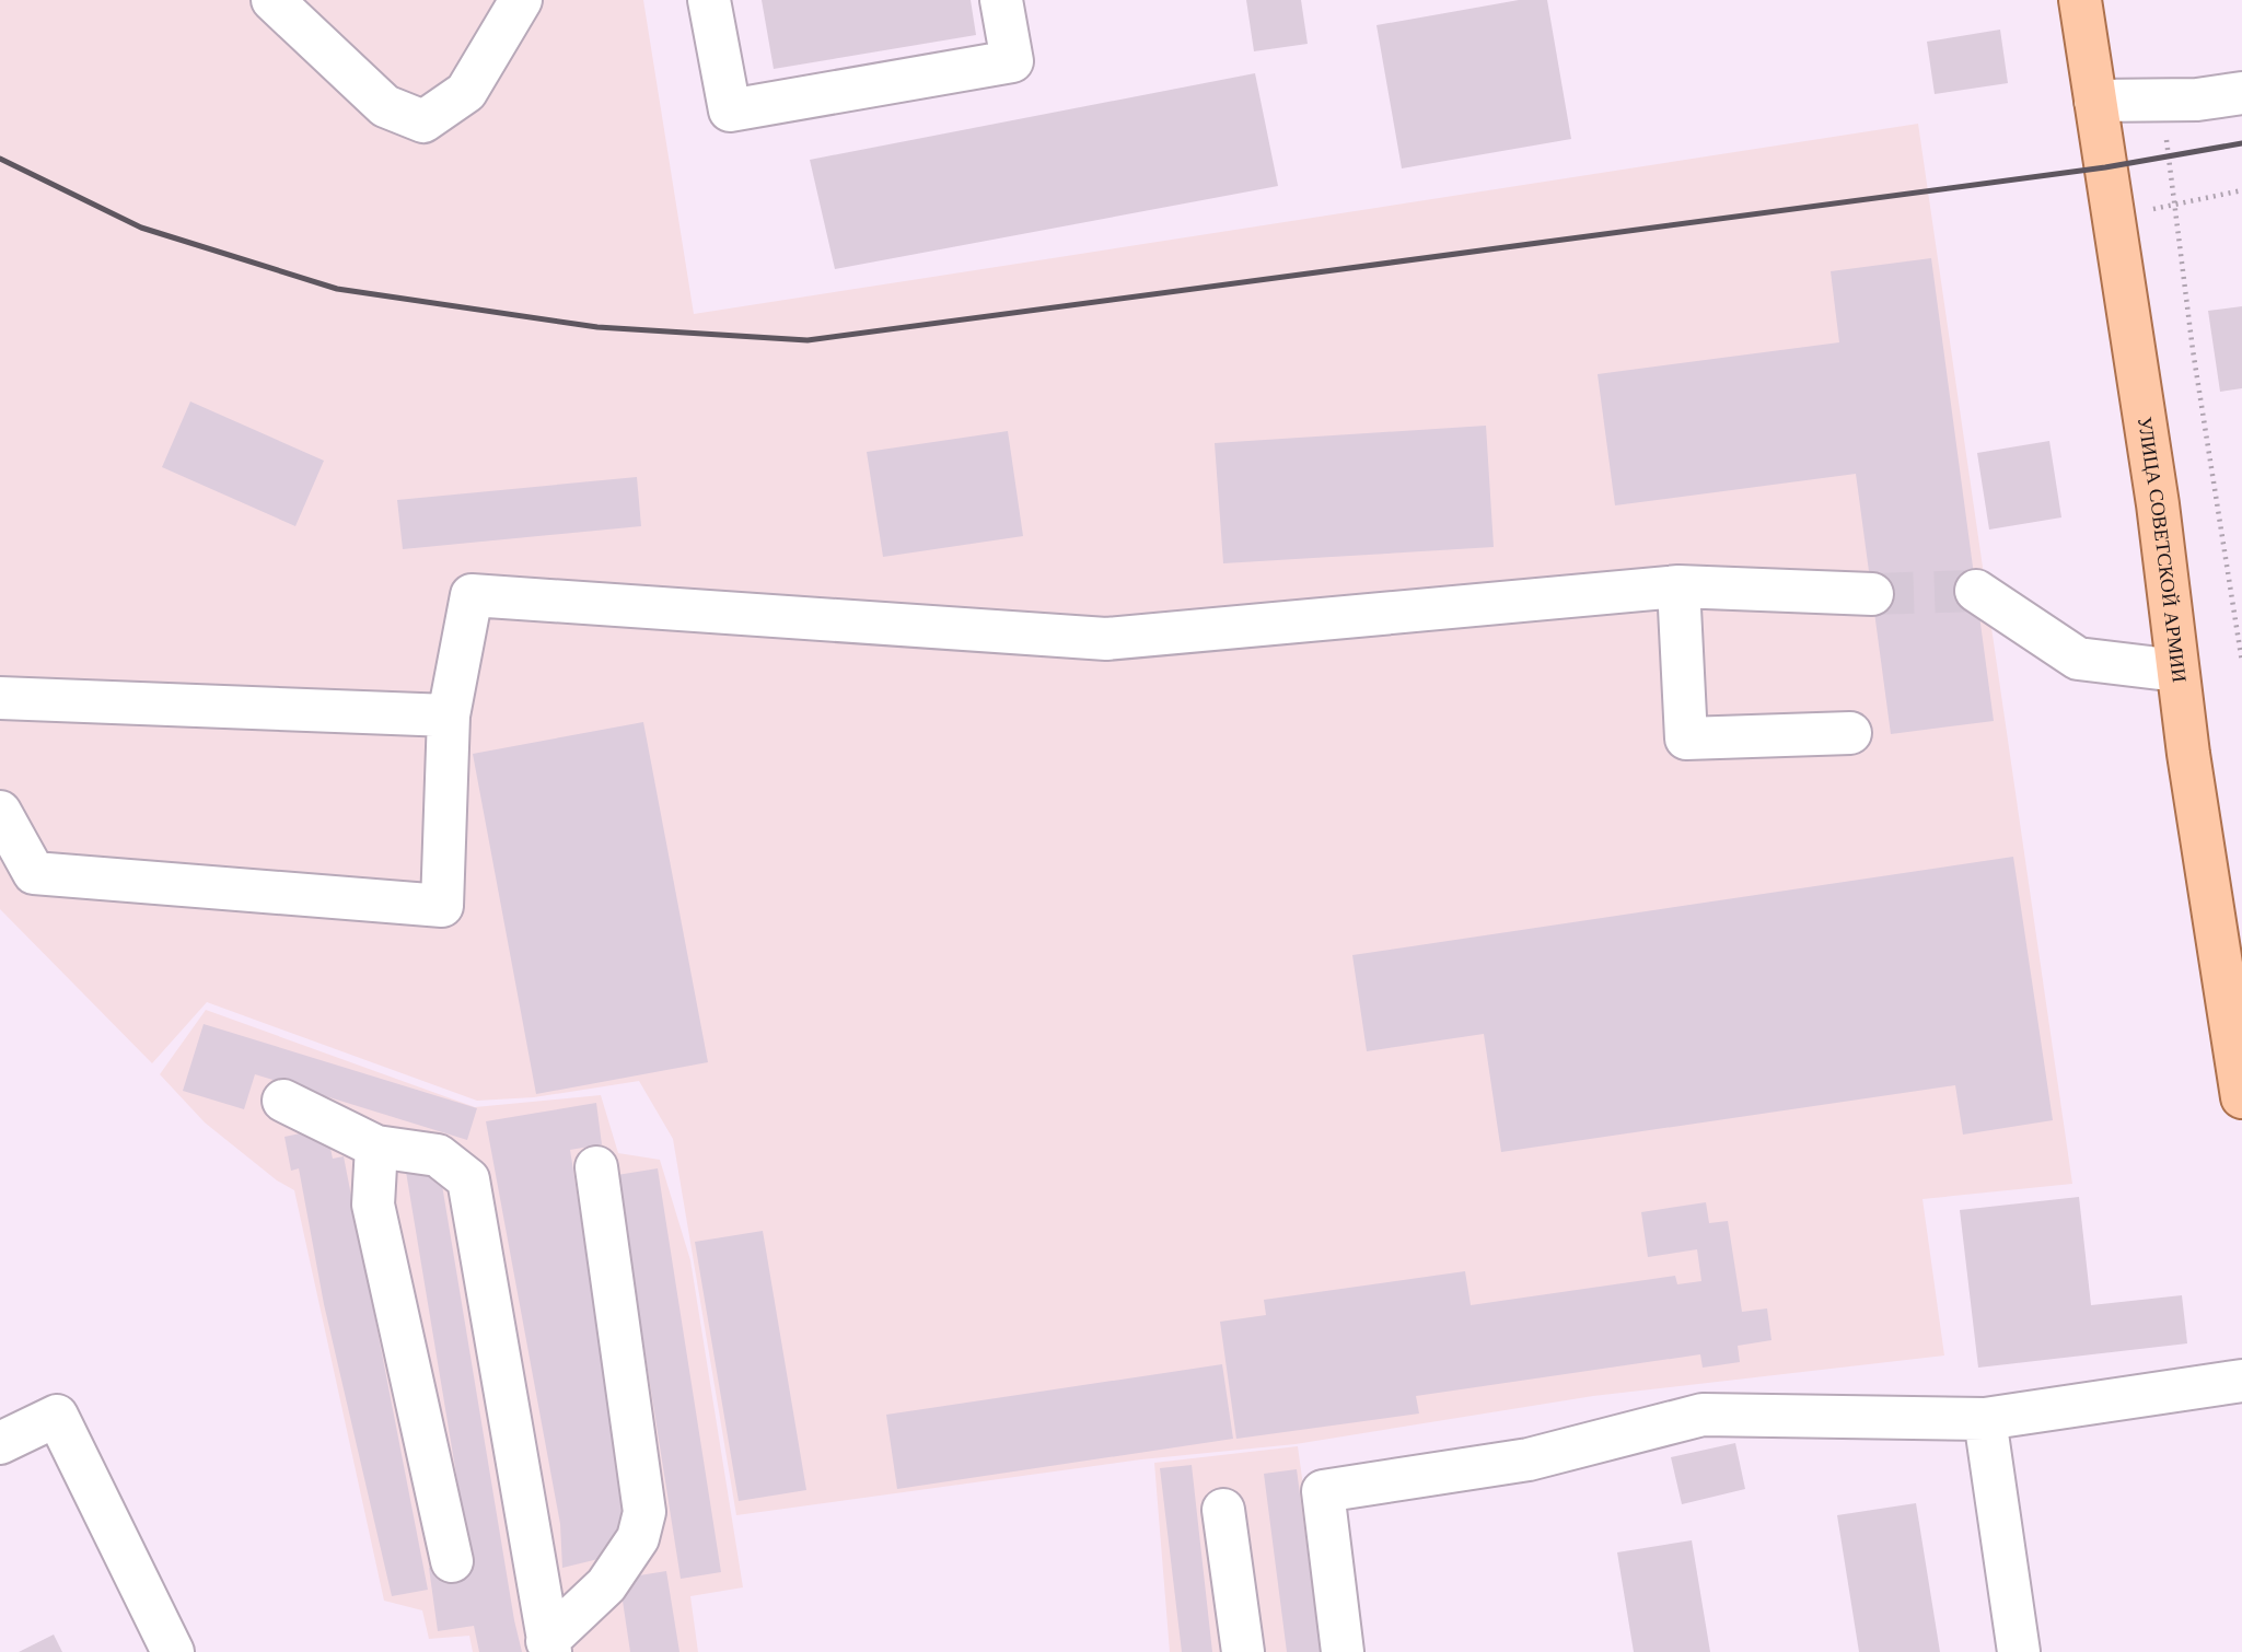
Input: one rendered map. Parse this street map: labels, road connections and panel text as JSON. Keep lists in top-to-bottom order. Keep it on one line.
{"streets":{"main road":["УЛИЦА СОВЕТСКОЙ АРМИИ"]}}
